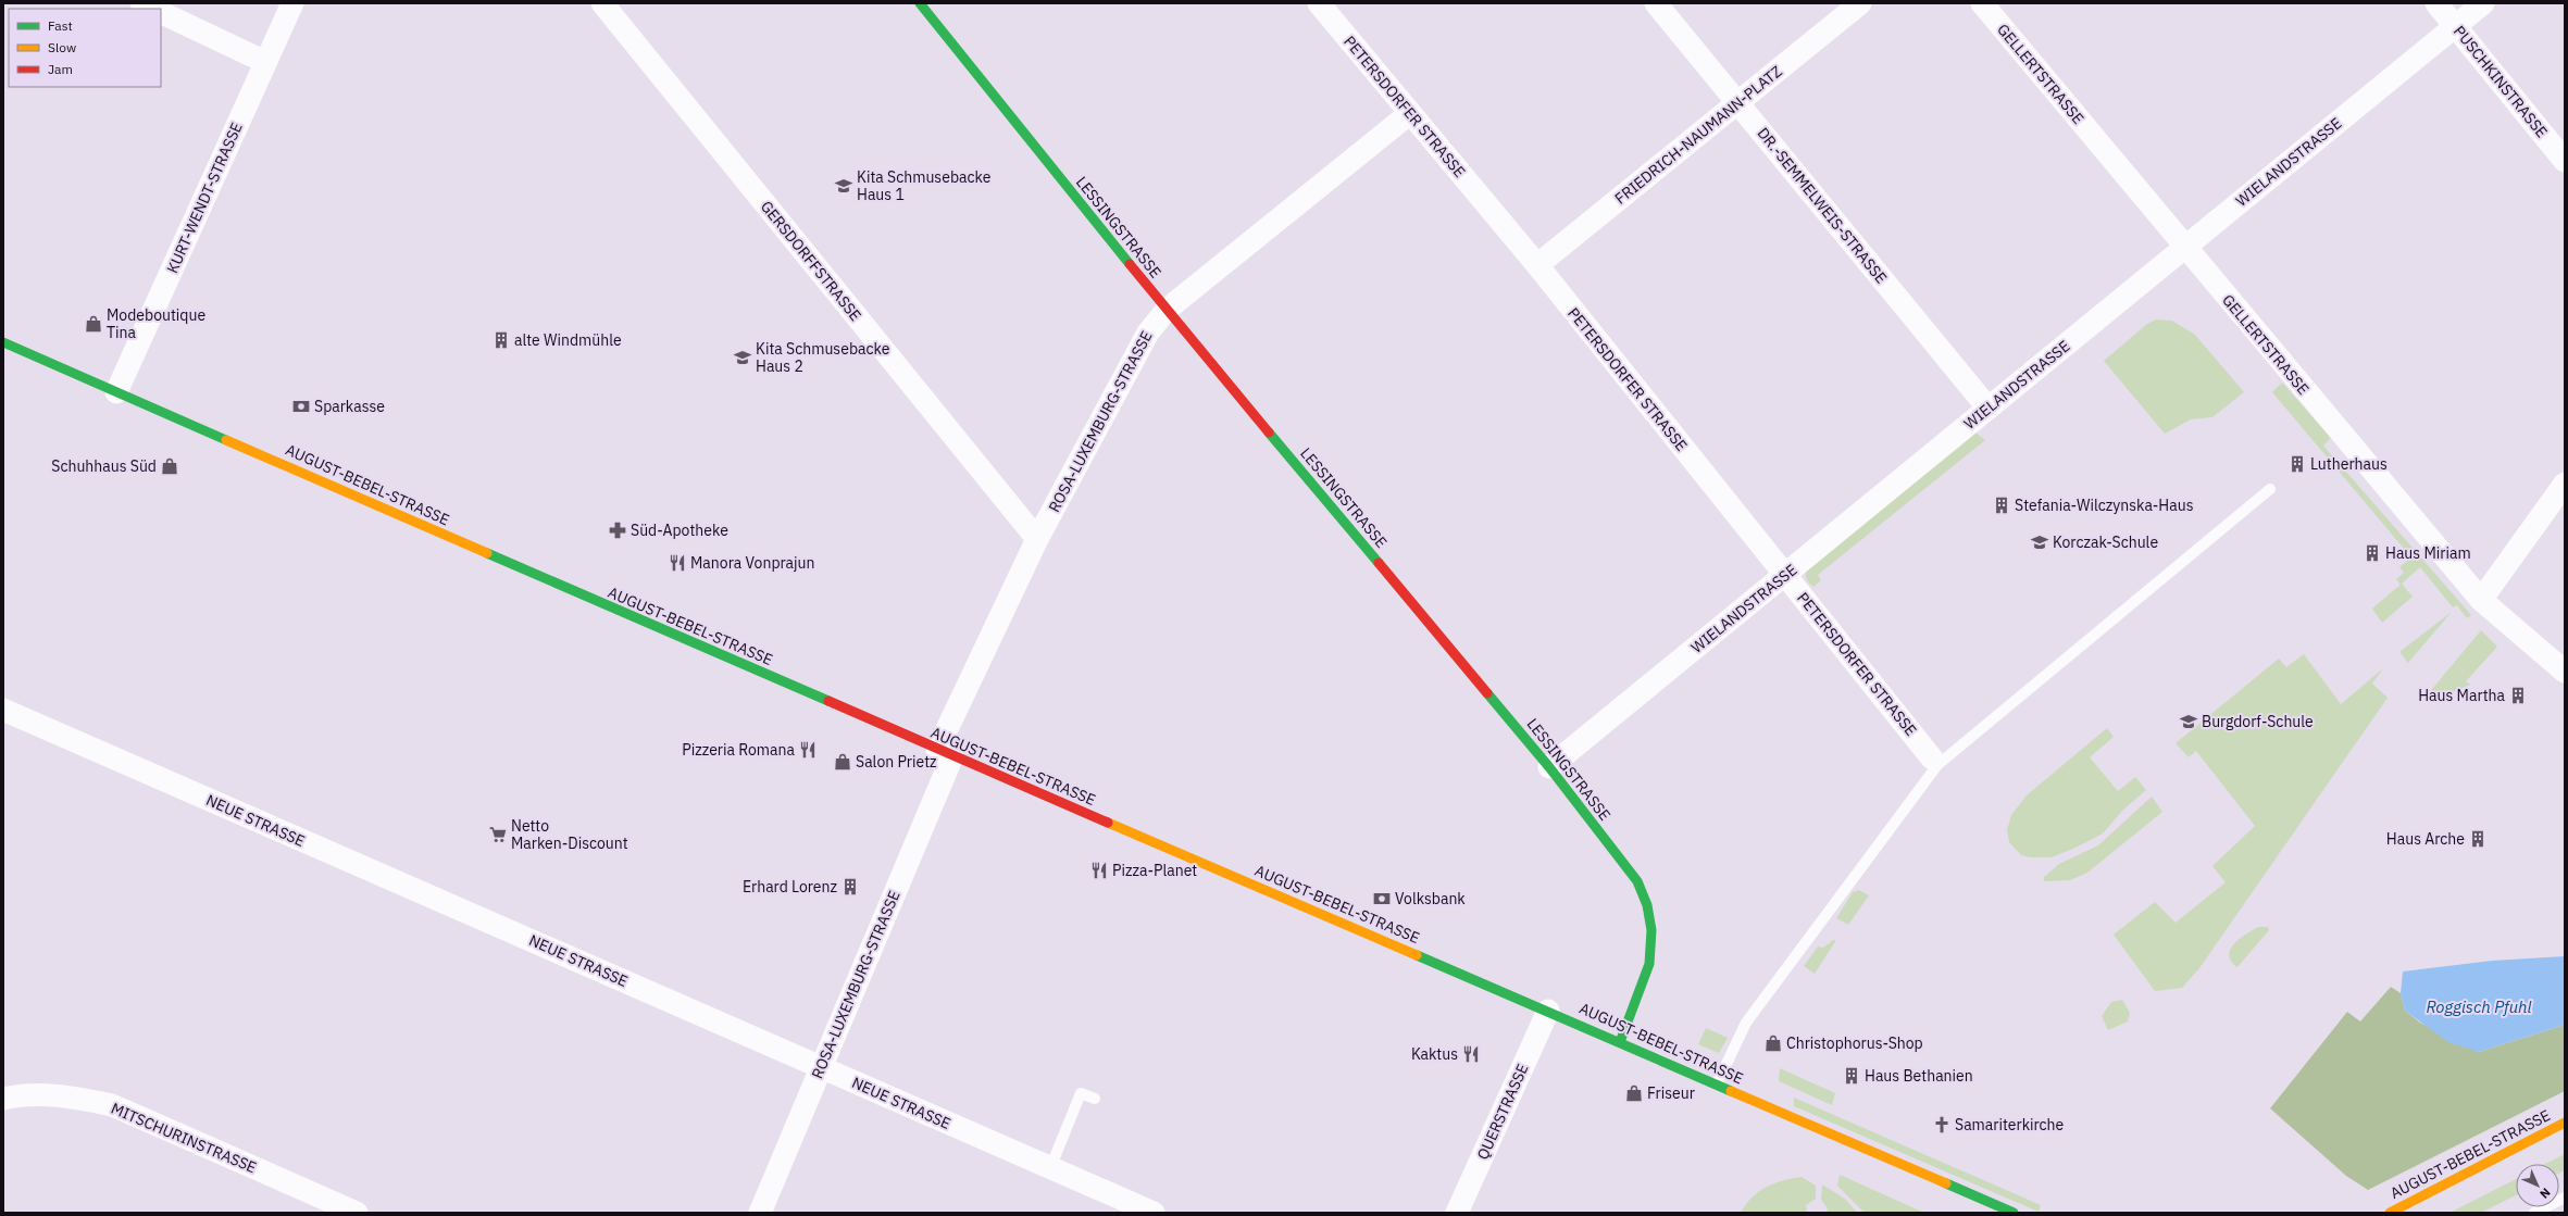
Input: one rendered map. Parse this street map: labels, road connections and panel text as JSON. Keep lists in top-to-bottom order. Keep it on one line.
{"streets":{"main road":["LESSINGSTRASSE","AUGUST-BEBEL-STRASSE"],"street":["GELLERTSTRASSE","PUSCHKINSTRASSE","PETERSDORFER STRASSE","FRIEDRICH-NAUMANN-PLATZ","WIELANDSTRASSE","KURT-WENDT-STRASSE","DR.-SEMMELWEIS-STRASSE","GERSDORFFSTRASSE","ROSA-LUXEMBURG-STRASSE","NEUE STRASSE","QUERSTRASSE","MITSCHURINSTRASSE"]},"crossings":[["GELLERTSTRASSE","WIELANDSTRASSE"],["PUSCHKINSTRASSE","WIELANDSTRASSE"],["PETERSDORFER STRASSE","FRIEDRICH-NAUMANN-PLATZ"],["PETERSDORFER STRASSE","WIELANDSTRASSE"],["PETERSDORFER STRASSE","ROSA-LUXEMBURG-STRASSE"],["FRIEDRICH-NAUMANN-PLATZ","DR.-SEMMELWEIS-STRASSE"],["WIELANDSTRASSE","DR.-SEMMELWEIS-STRASSE"],["WIELANDSTRASSE","LESSINGSTRASSE"],["KURT-WENDT-STRASSE","AUGUST-BEBEL-STRASSE"],["LESSINGSTRASSE","ROSA-LUXEMBURG-STRASSE"],["LESSINGSTRASSE","AUGUST-BEBEL-STRASSE"],["GERSDORFFSTRASSE","ROSA-LUXEMBURG-STRASSE"],["ROSA-LUXEMBURG-STRASSE","AUGUST-BEBEL-STRASSE"],["ROSA-LUXEMBURG-STRASSE","NEUE STRASSE"],["AUGUST-BEBEL-STRASSE","QUERSTRASSE"]],"water":["Roggisch Pfuhl"],"places":{"school or university":["Kita Schmusebacke Haus 1","Kita Schmusebacke Haus 2","Korczak-Schule","Burgdorf-Schule"],"shop":["Modeboutique Tina","Schuhhaus Süd","Salon Prietz","Christophorus-Shop","Friseur"],"building":["alte Windmühle","Lutherhaus","Stefania-Wilczynska-Haus","Haus Miriam","Haus Martha","Haus Arche","Erhard Lorenz","Haus Bethanien"],"bank":["Sparkasse","Volksbank"],"pharmacy":["Süd-Apotheke"],"restaurant":["Manora Vonprajun","Pizzeria Romana","Pizza-Planet","Kaktus"],"supermarket":["Netto Marken-Discount"],"church":["Samariterkirche"]},"legend":["Fast","Slow","Jam"],"north":"bottom right"}
